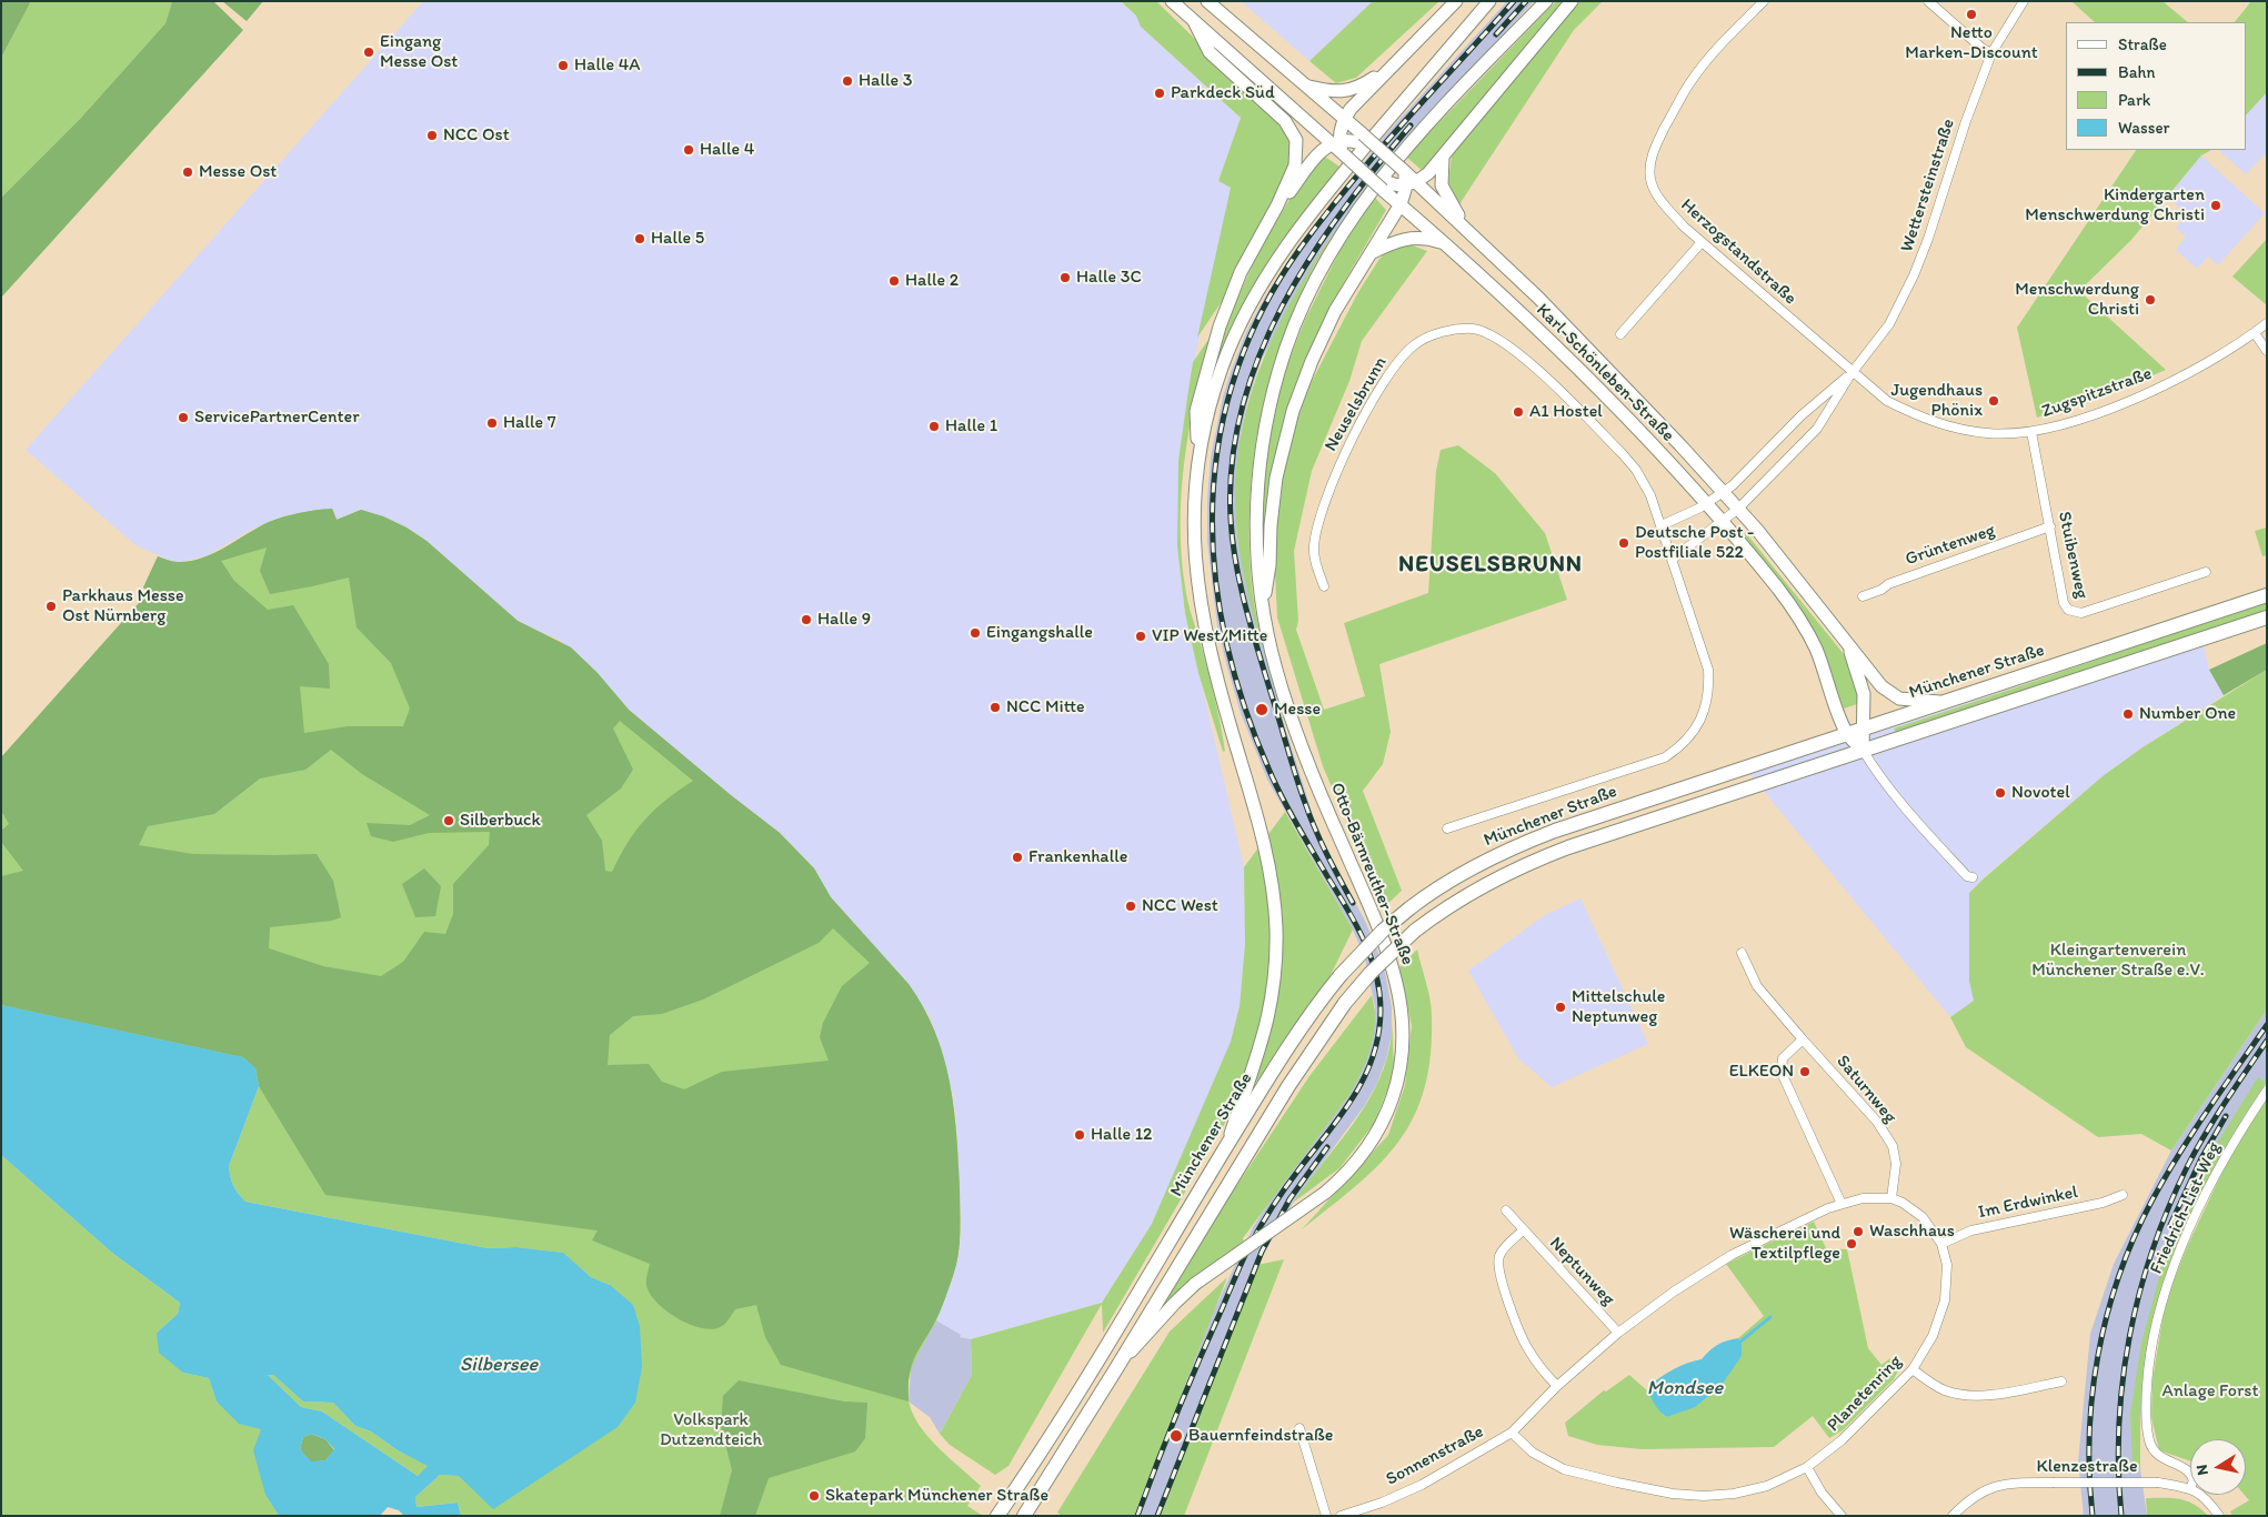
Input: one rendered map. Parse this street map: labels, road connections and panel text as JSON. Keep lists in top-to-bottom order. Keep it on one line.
{"streets":{"main road":["Karl-Schönleben-Straße","Münchener Straße","Otto-Bärnreuther-Straße"],"street":["Wettersteinstraße","Herzogstandstraße","Zugspitzstraße","Neuselsbrunn","Grüntenweg","Stuibenweg","Saturnweg","Im Erdwinkel","Friedrich-List-Weg","Neptunweg","Planetenring","Sonnenstraße","Klenzestraße"]},"crossings":[["Wettersteinstraße","Herzogstandstraße"],["Wettersteinstraße","Karl-Schönleben-Straße"],["Wettersteinstraße","Zugspitzstraße"],["Herzogstandstraße","Zugspitzstraße"],["Karl-Schönleben-Straße","Münchener Straße"],["Karl-Schönleben-Straße","Otto-Bärnreuther-Straße"],["Zugspitzstraße","Stuibenweg"],["Grüntenweg","Stuibenweg"],["Münchener Straße","Otto-Bärnreuther-Straße"],["Saturnweg","Planetenring"],["Im Erdwinkel","Planetenring"],["Planetenring","Sonnenstraße"]],"districts":["NEUSELSBRUNN"],"water":["Silbersee","Mondsee"],"parks":["Kleingartenverein Münchener Straße e.V.","Anlage Forst","Volkspark Dutzendteich"],"places":["Netto Marken-Discount","Eingang Messe Ost","Halle 4A","Halle 3","Parkdeck Süd","NCC Ost","Halle 4","Messe Ost","Kindergarten Menschwerdung Christi","Halle 5","Halle 3C","Halle 2","Menschwerdung Christi","Jugendhaus Phönix","A1 Hostel","ServicePartnerCenter","Halle 7","Halle 1","Deutsche Post - Postfiliale 522","Parkhaus Messe Ost Nürnberg","Halle 9","Eingangshalle","VIP West/Mitte","NCC Mitte","Messe","Number One","Novotel","Silberbuck","Frankenhalle","NCC West","Mittelschule Neptunweg","ELKEON","Halle 12","Waschhaus","Wäscherei und Textilpflege","Bauernfeindstraße","Skatepark Münchener Straße"],"legend":["Straße","Bahn","Park","Wasser"],"north":"left"}
